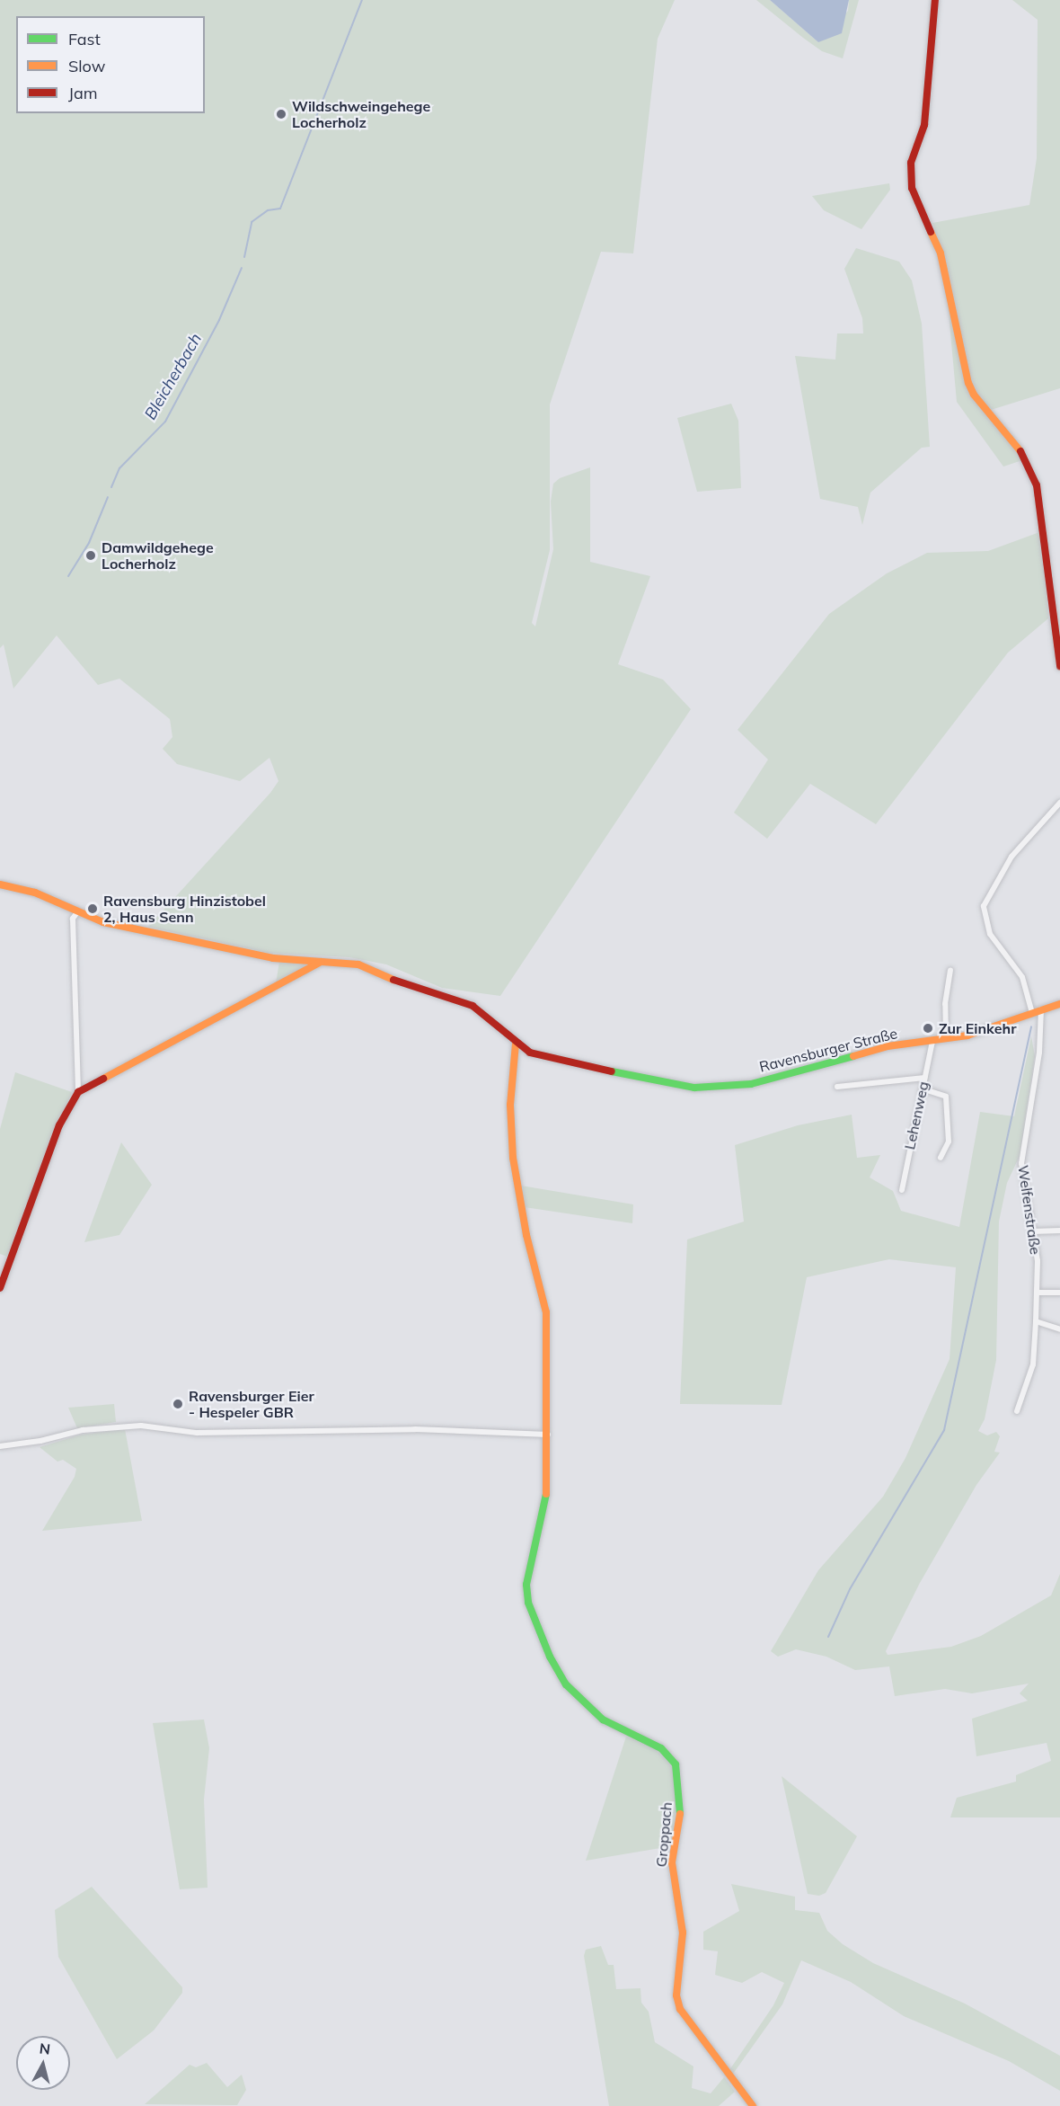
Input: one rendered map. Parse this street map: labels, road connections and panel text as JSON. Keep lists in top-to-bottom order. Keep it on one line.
{"streets":{"street":["Ravensburger Straße","Lehenweg","Welfenstraße","Groppach"]},"crossings":[["Ravensburger Straße","Lehenweg"],["Ravensburger Straße","Welfenstraße"],["Ravensburger Straße","Groppach"]],"water":["Bleicherbach"],"places":["Wildschweingehege Locherholz","Damwildgehege Locherholz","Ravensburg Hinzistobel 2, Haus Senn","Zur Einkehr","Ravensburger Eier - Hespeler GBR"],"legend":["Fast","Slow","Jam"],"north":"top"}
